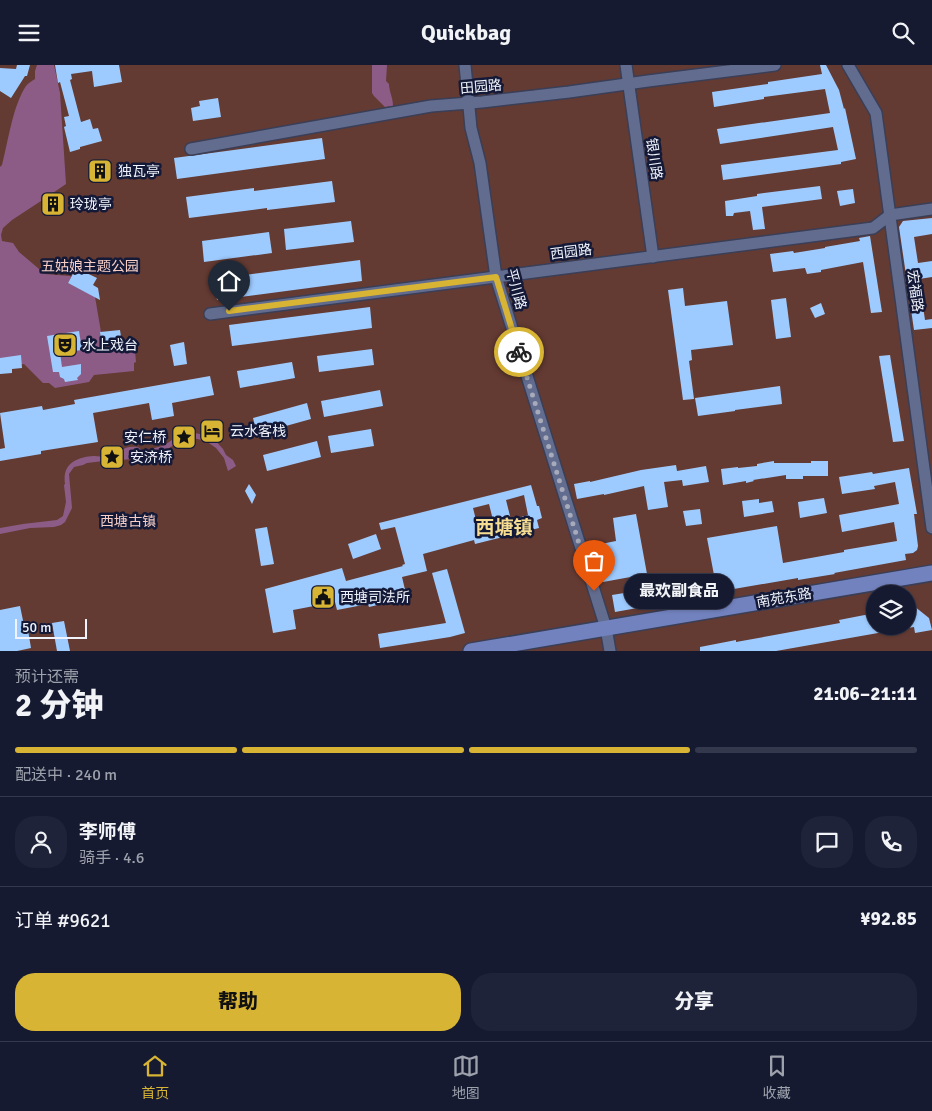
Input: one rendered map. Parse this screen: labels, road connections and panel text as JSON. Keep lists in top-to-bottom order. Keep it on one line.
{"streets":{"main road":["南苑东路"],"street":["田园路","银川路","西园路","平川路","宏福路"]},"crossings":[["田园路","银川路"],["田园路","平川路"],["银川路","西园路"],["西园路","平川路"],["西园路","宏福路"],["平川路","南苑东路"]],"districts":["西塘镇"],"parks":["五姑娘主题公园","西塘古镇"],"places":{"building":["独瓦亭","玲珑亭"],"theatre":["水上戏台"],"hotel":["云水客栈"],"place":["安仁桥","安济桥"],"other":["最欢副食品"],"public building":["西塘司法所"]},"scale_bar":"50 m","page":{"header":"Quickbag","bubble":"最欢副食品","scale":"50 m","heading":["2 分钟","预计还需","21:06–21:11"],"panel":["李师傅","骑手 · 4.6","订单 #9621","¥92.85"],"bar":"配送中 · 240 m","buttons":["帮助","分享"],"tabs":["首页","地图","收藏"]}}
